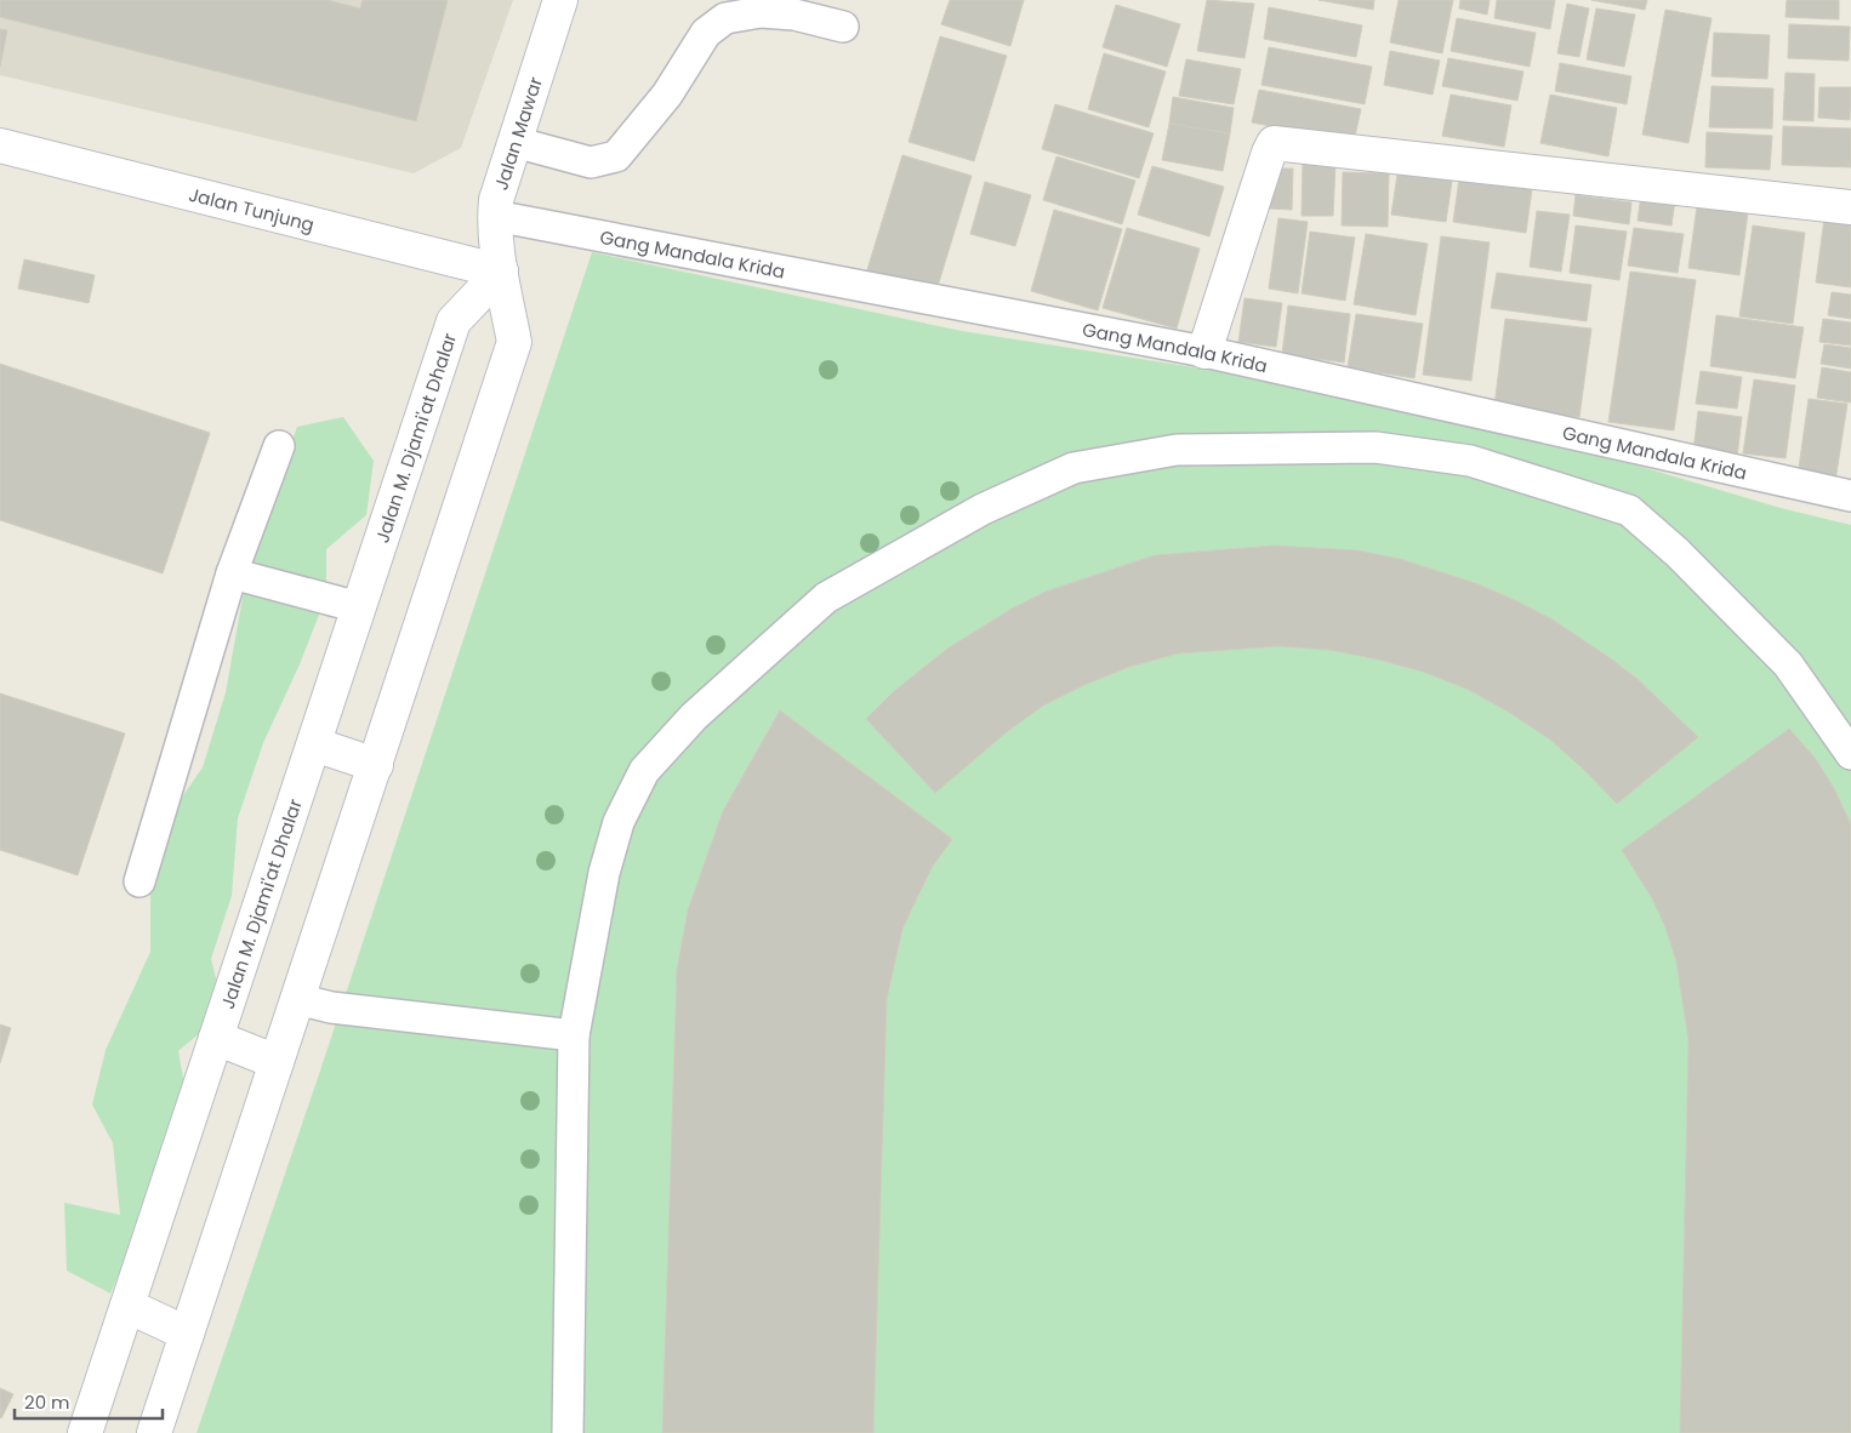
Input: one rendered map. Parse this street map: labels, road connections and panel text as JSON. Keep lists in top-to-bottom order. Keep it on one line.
{"streets":{"street":["Jalan Mawar","Jalan Tunjung","Jalan M. Djami'at Dhalar"],"lane":["Gang Mandala Krida"]},"crossings":[["Jalan Mawar","Jalan Tunjung"],["Jalan Mawar","Gang Mandala Krida"],["Jalan Mawar","Jalan M. Djami'at Dhalar"],["Jalan Tunjung","Jalan M. Djami'at Dhalar"]],"scale_bar":"20 m"}
